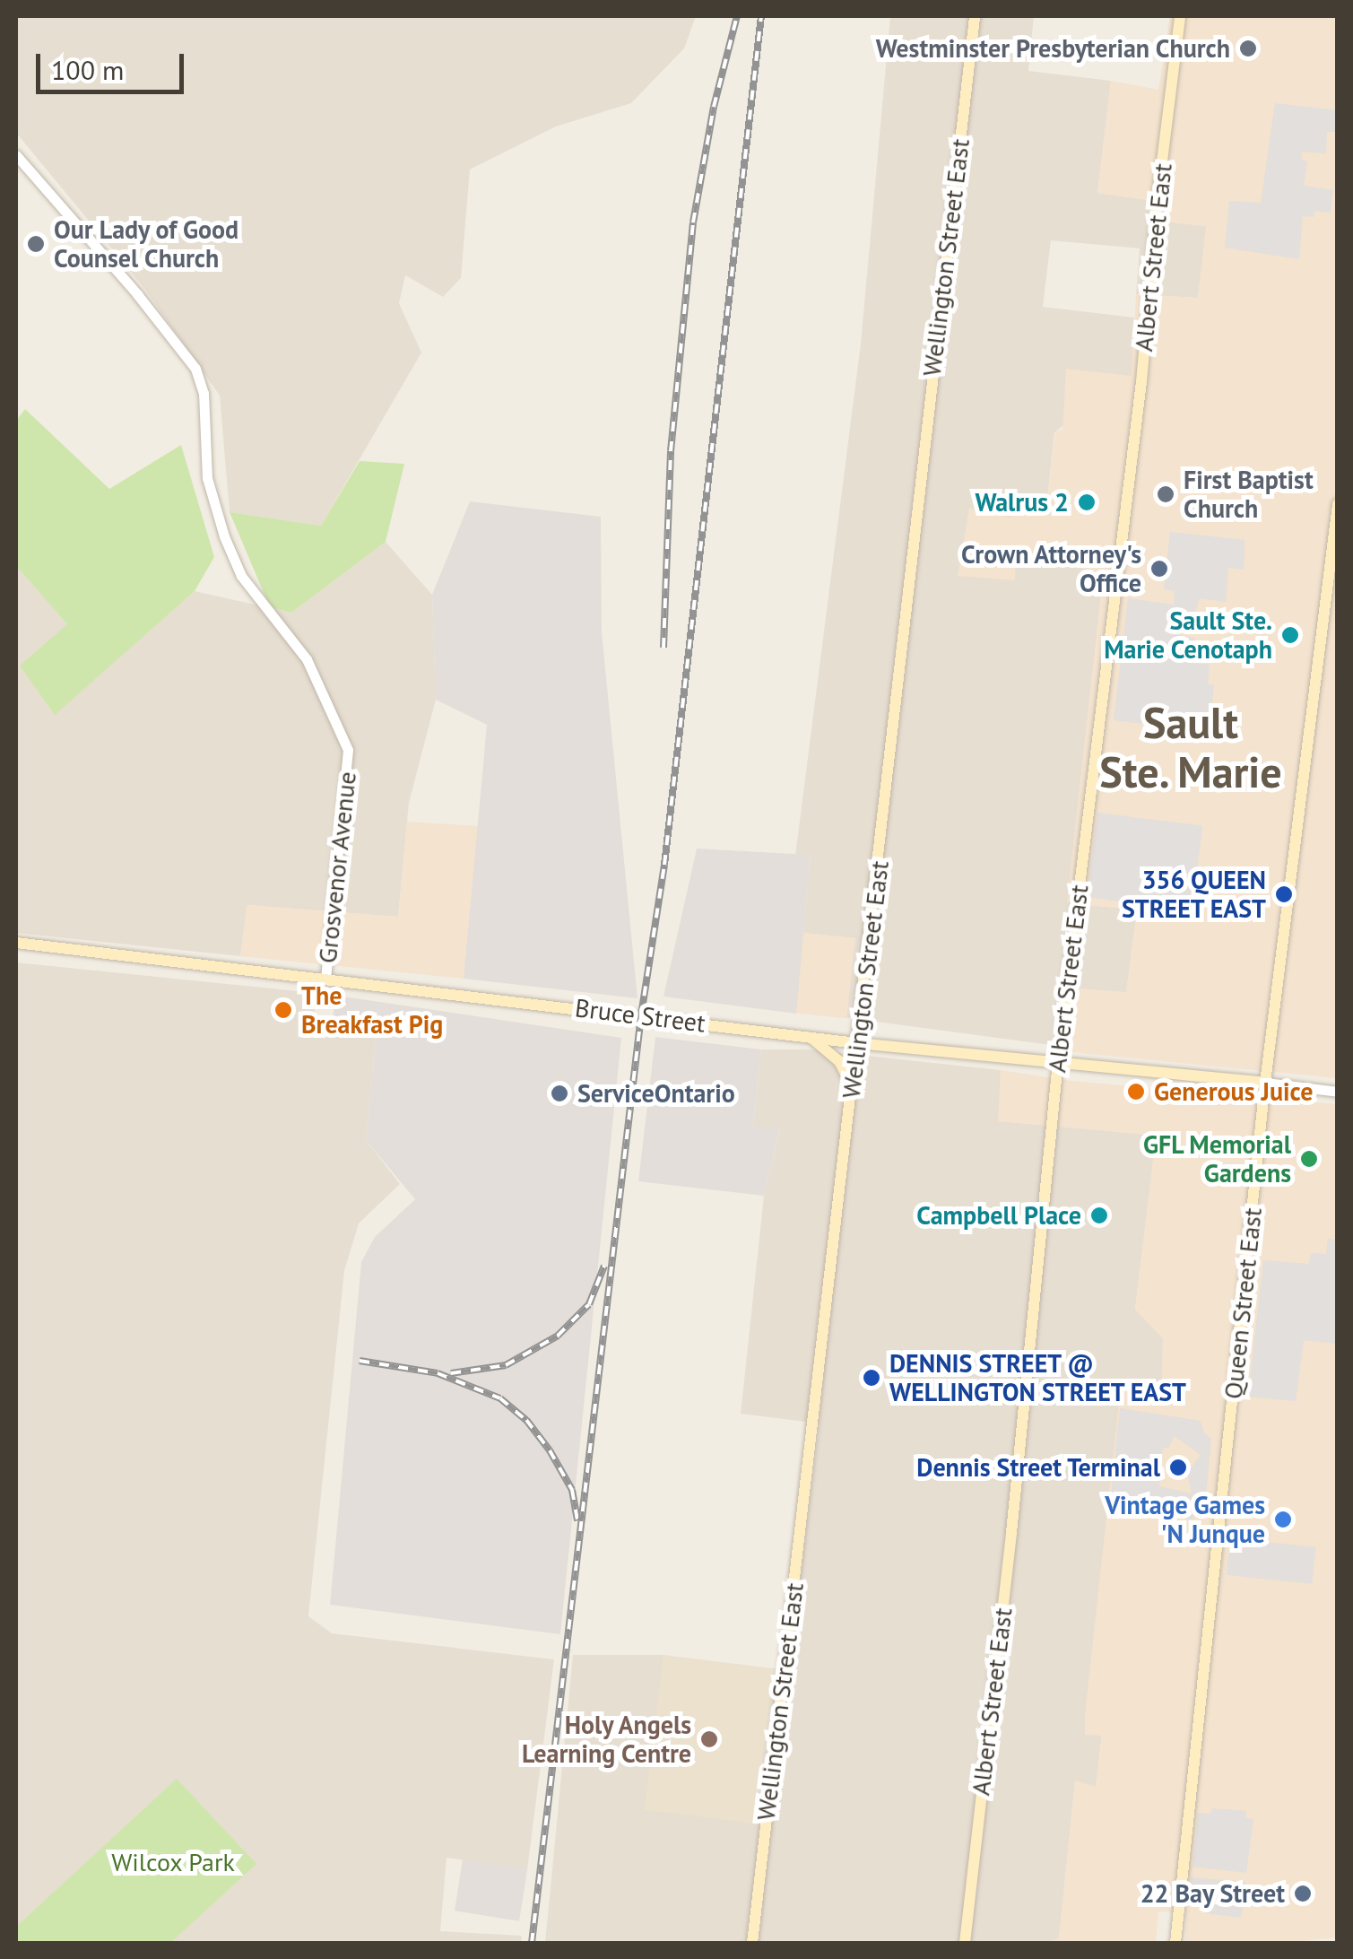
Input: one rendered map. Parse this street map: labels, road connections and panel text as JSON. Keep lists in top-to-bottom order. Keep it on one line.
{"streets":{"main road":["Wellington Street East","Albert Street East","Bruce Street","Queen Street East"],"street":["Grosvenor Avenue"]},"crossings":[["Wellington Street East","Bruce Street"],["Albert Street East","Bruce Street"],["Grosvenor Avenue","Bruce Street"],["Bruce Street","Queen Street East"]],"districts":["Sault Ste. Marie"],"parks":["Wilcox Park"],"places":["Westminster Presbyterian Church","Our Lady of Good Counsel Church","First Baptist Church","Walrus 2","Crown Attorney's Office","Sault Ste. Marie Cenotaph","356 QUEEN STREET EAST","The Breakfast Pig","Generous Juice","ServiceOntario","GFL Memorial Gardens","Campbell Place","DENNIS STREET @ WELLINGTON STREET EAST","Dennis Street Terminal","Vintage Games 'N Junque","Holy Angels Learning Centre","22 Bay Street"],"scale_bar":"100 m"}
